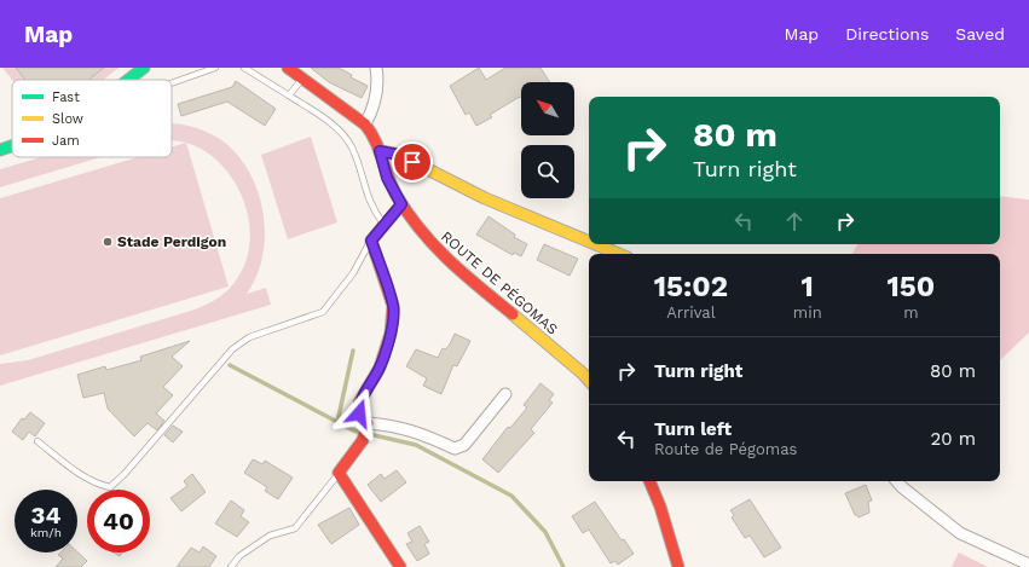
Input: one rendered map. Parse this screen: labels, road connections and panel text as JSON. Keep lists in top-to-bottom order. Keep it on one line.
{"streets":{"main road":["ROUTE DE PÉGOMAS"]},"places":["Stade Perdigon"],"legend":["Fast","Slow","Jam"],"north":"top left","page":{"header":"Map","nav":["Map","Directions","Saved"],"turn":["80 m","Turn right"],"eta":["15:02","Arrival","1","min","150","m"],"list":[{"name":"Turn right","value":"80 m"},{"name":"Turn left","note":"Route de Pégomas","value":"20 m"}],"speed":"34 km/h","limit":"40"}}
